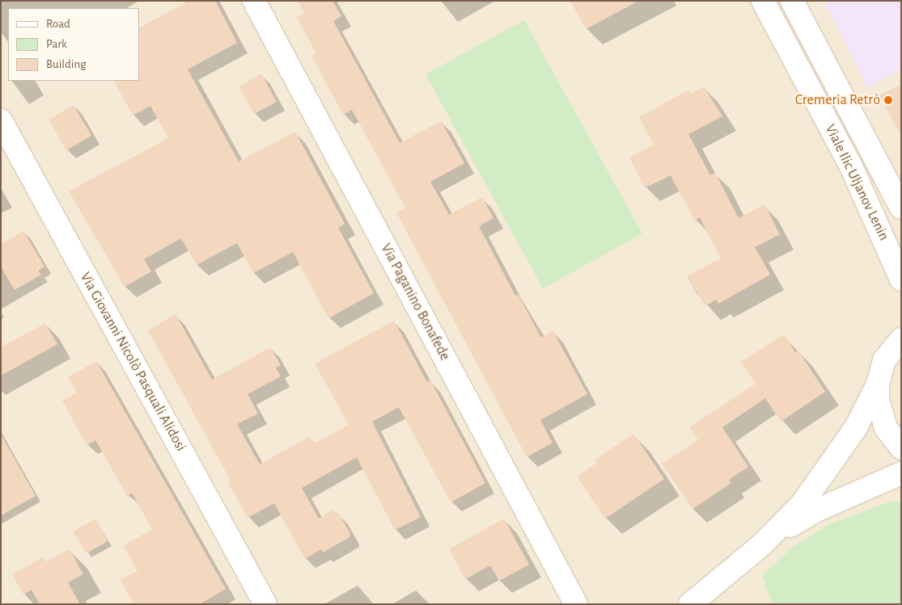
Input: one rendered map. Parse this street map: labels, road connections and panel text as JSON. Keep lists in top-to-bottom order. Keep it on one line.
{"streets":{"street":["Viale Ilic Uljanov Lenin","Via Paganino Bonafede","Via Giovanni Nicolò Pasquali Alidosi"]},"places":["Cremeria Retrò"],"legend":["Road","Park","Building"]}
